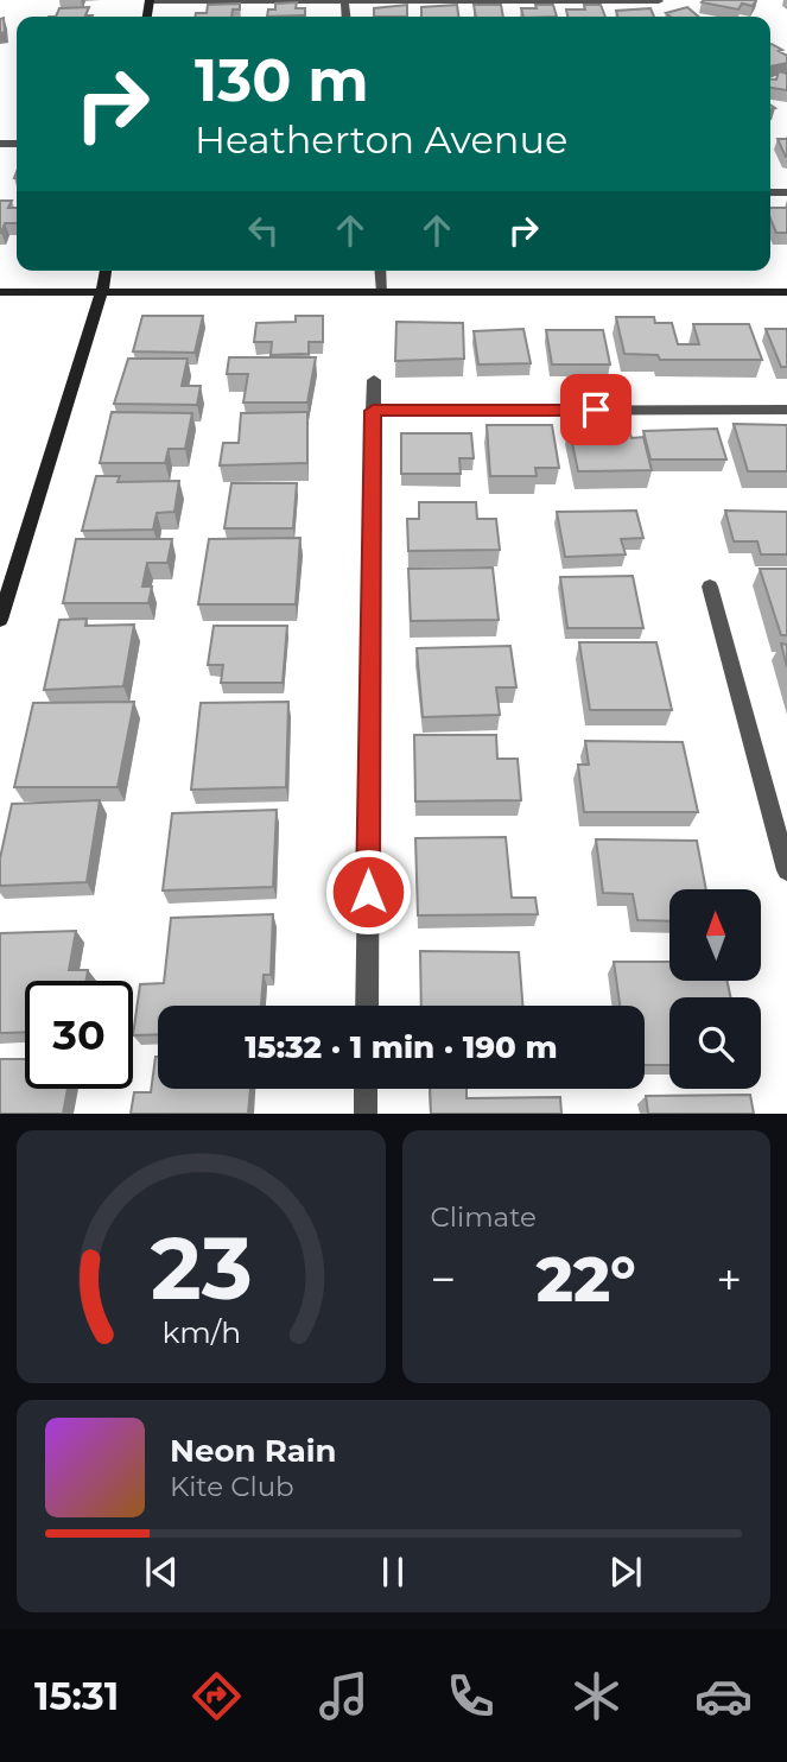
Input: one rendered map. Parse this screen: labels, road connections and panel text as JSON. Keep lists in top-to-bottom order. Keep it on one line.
{"north":"top","page":{"turn":["130 m","Heatherton Avenue"],"limit":"30","trip":"15:32 · 1 min · 190 m","tile":"Climate","heat":["−","22°","+"],"song":["Neon Rain","Kite Club"],"tabs":"15:31","gauge":["23","km/h"]}}
